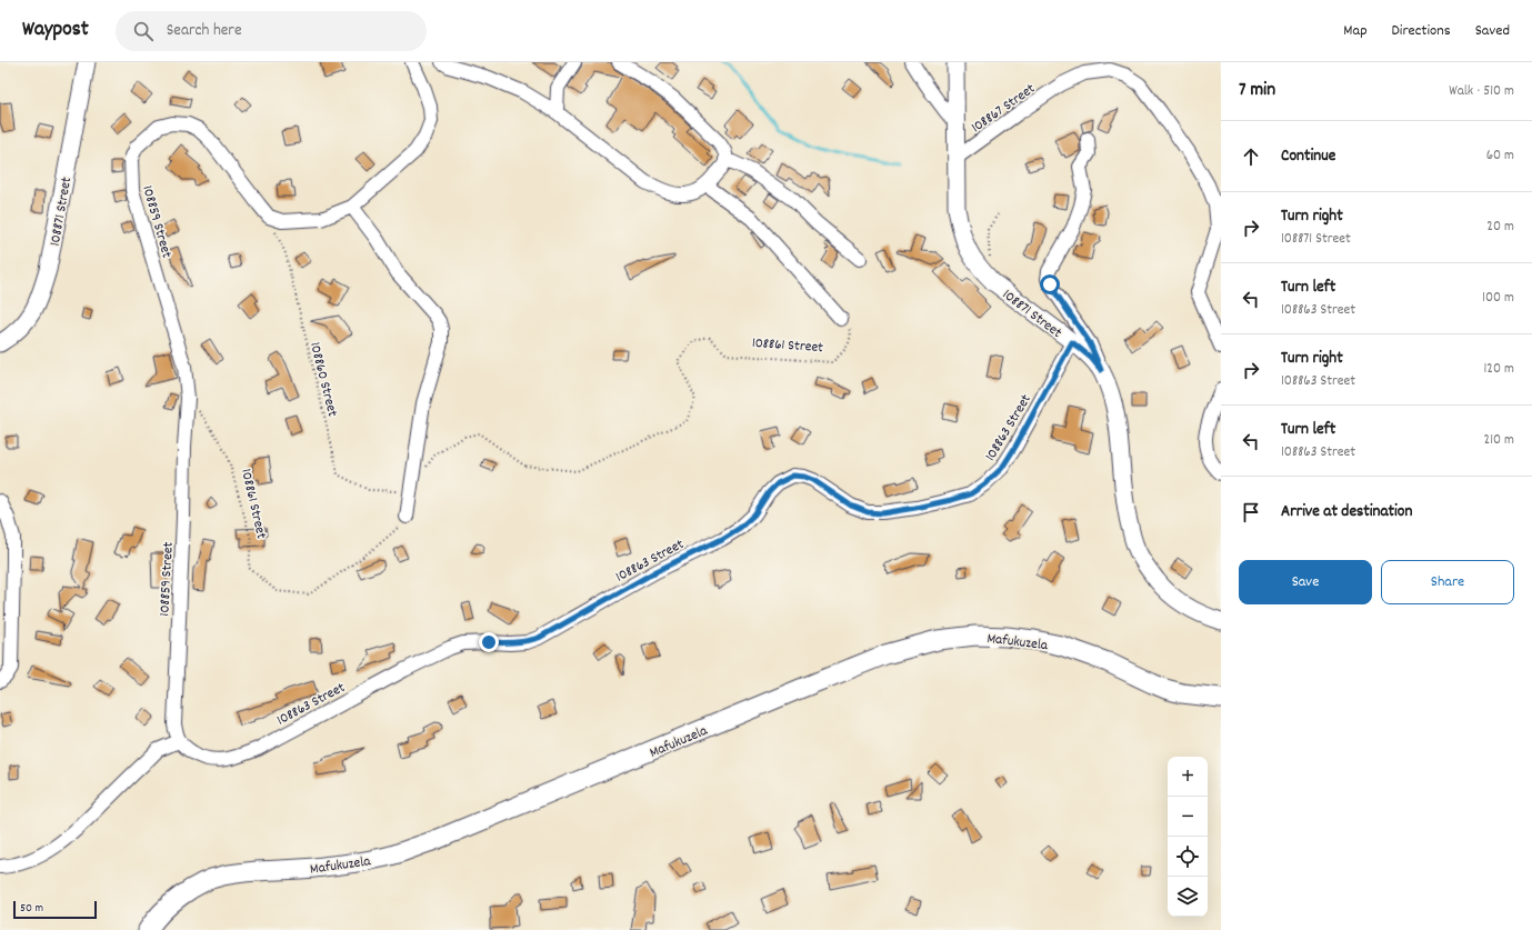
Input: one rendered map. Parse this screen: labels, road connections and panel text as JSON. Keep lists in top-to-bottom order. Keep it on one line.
{"streets":{"main road":["Mafukuzela"],"street":["108867 Street","108871 Street","108859 Street","108863 Street"],"path":["108861 Street","108860 Street"]},"crossings":[["108867 Street","108871 Street"],["108871 Street","108863 Street"],["108859 Street","108861 Street"],["108859 Street","108860 Street"],["108859 Street","108863 Street"]],"scale_bar":"50 m","page":{"header":"Waypost","search":"Search here","nav":["Map","Directions","Saved"],"heading":["7 min","Walk · 510 m"],"list":[["Continue","60 m"],["Turn right","108871 Street","20 m"],["Turn left","108863 Street","100 m"],["Turn right","108863 Street","120 m"],["Turn left","108863 Street","210 m"],"Arrive at destination"],"buttons":["Save","Share"],"map_buttons":["+","−"],"scale":"50 m"}}
